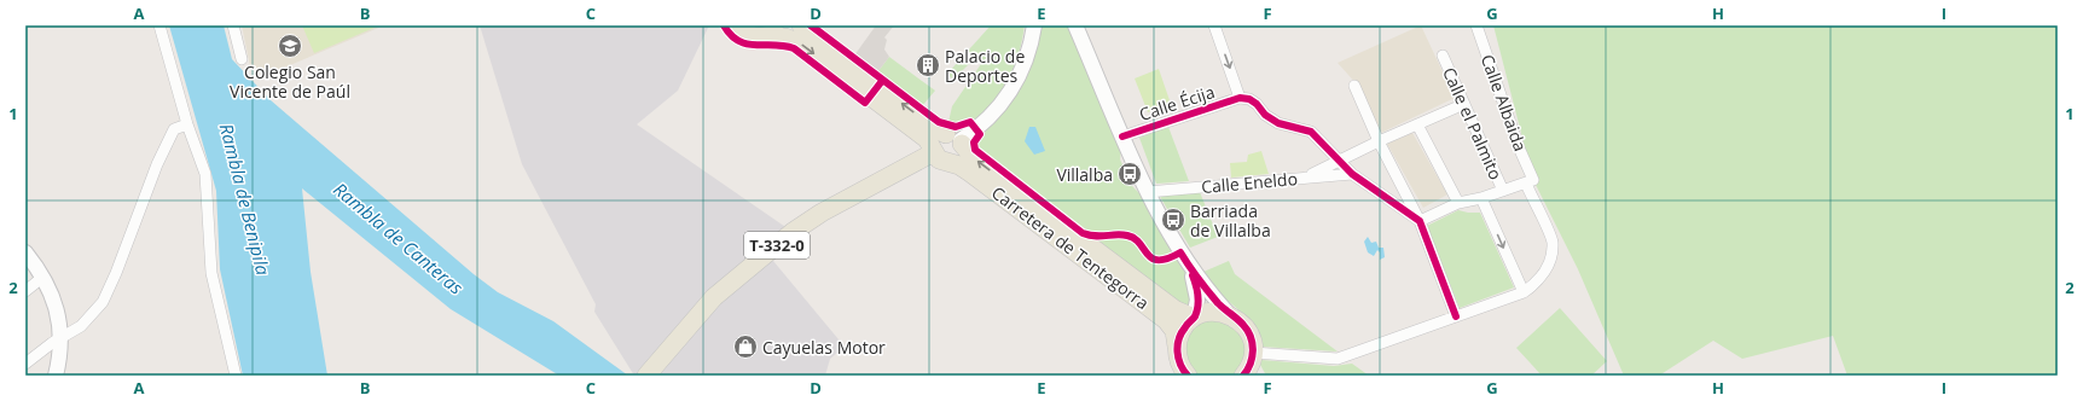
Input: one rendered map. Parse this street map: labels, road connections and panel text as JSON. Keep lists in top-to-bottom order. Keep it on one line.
{"streets":{"main road":["T-332-0","Carretera de Tentegorra"],"street":["Calle Écija","Calle Albaida","Calle el Palmito","Calle Eneldo"]},"crossings":[["T-332-0","Carretera de Tentegorra"]],"water":["Rambla de Benipila","Rambla de Canteras"],"places":{"school or university":["Colegio San Vicente de Paúl"],"building":["Palacio de Deportes"],"bus stop":["Villalba","Barriada de Villalba"],"shop":["Cayuelas Motor"]},"grid":{"columns":["A","B","C","D","E","F","G","H","I"],"rows":["1","2"]}}
